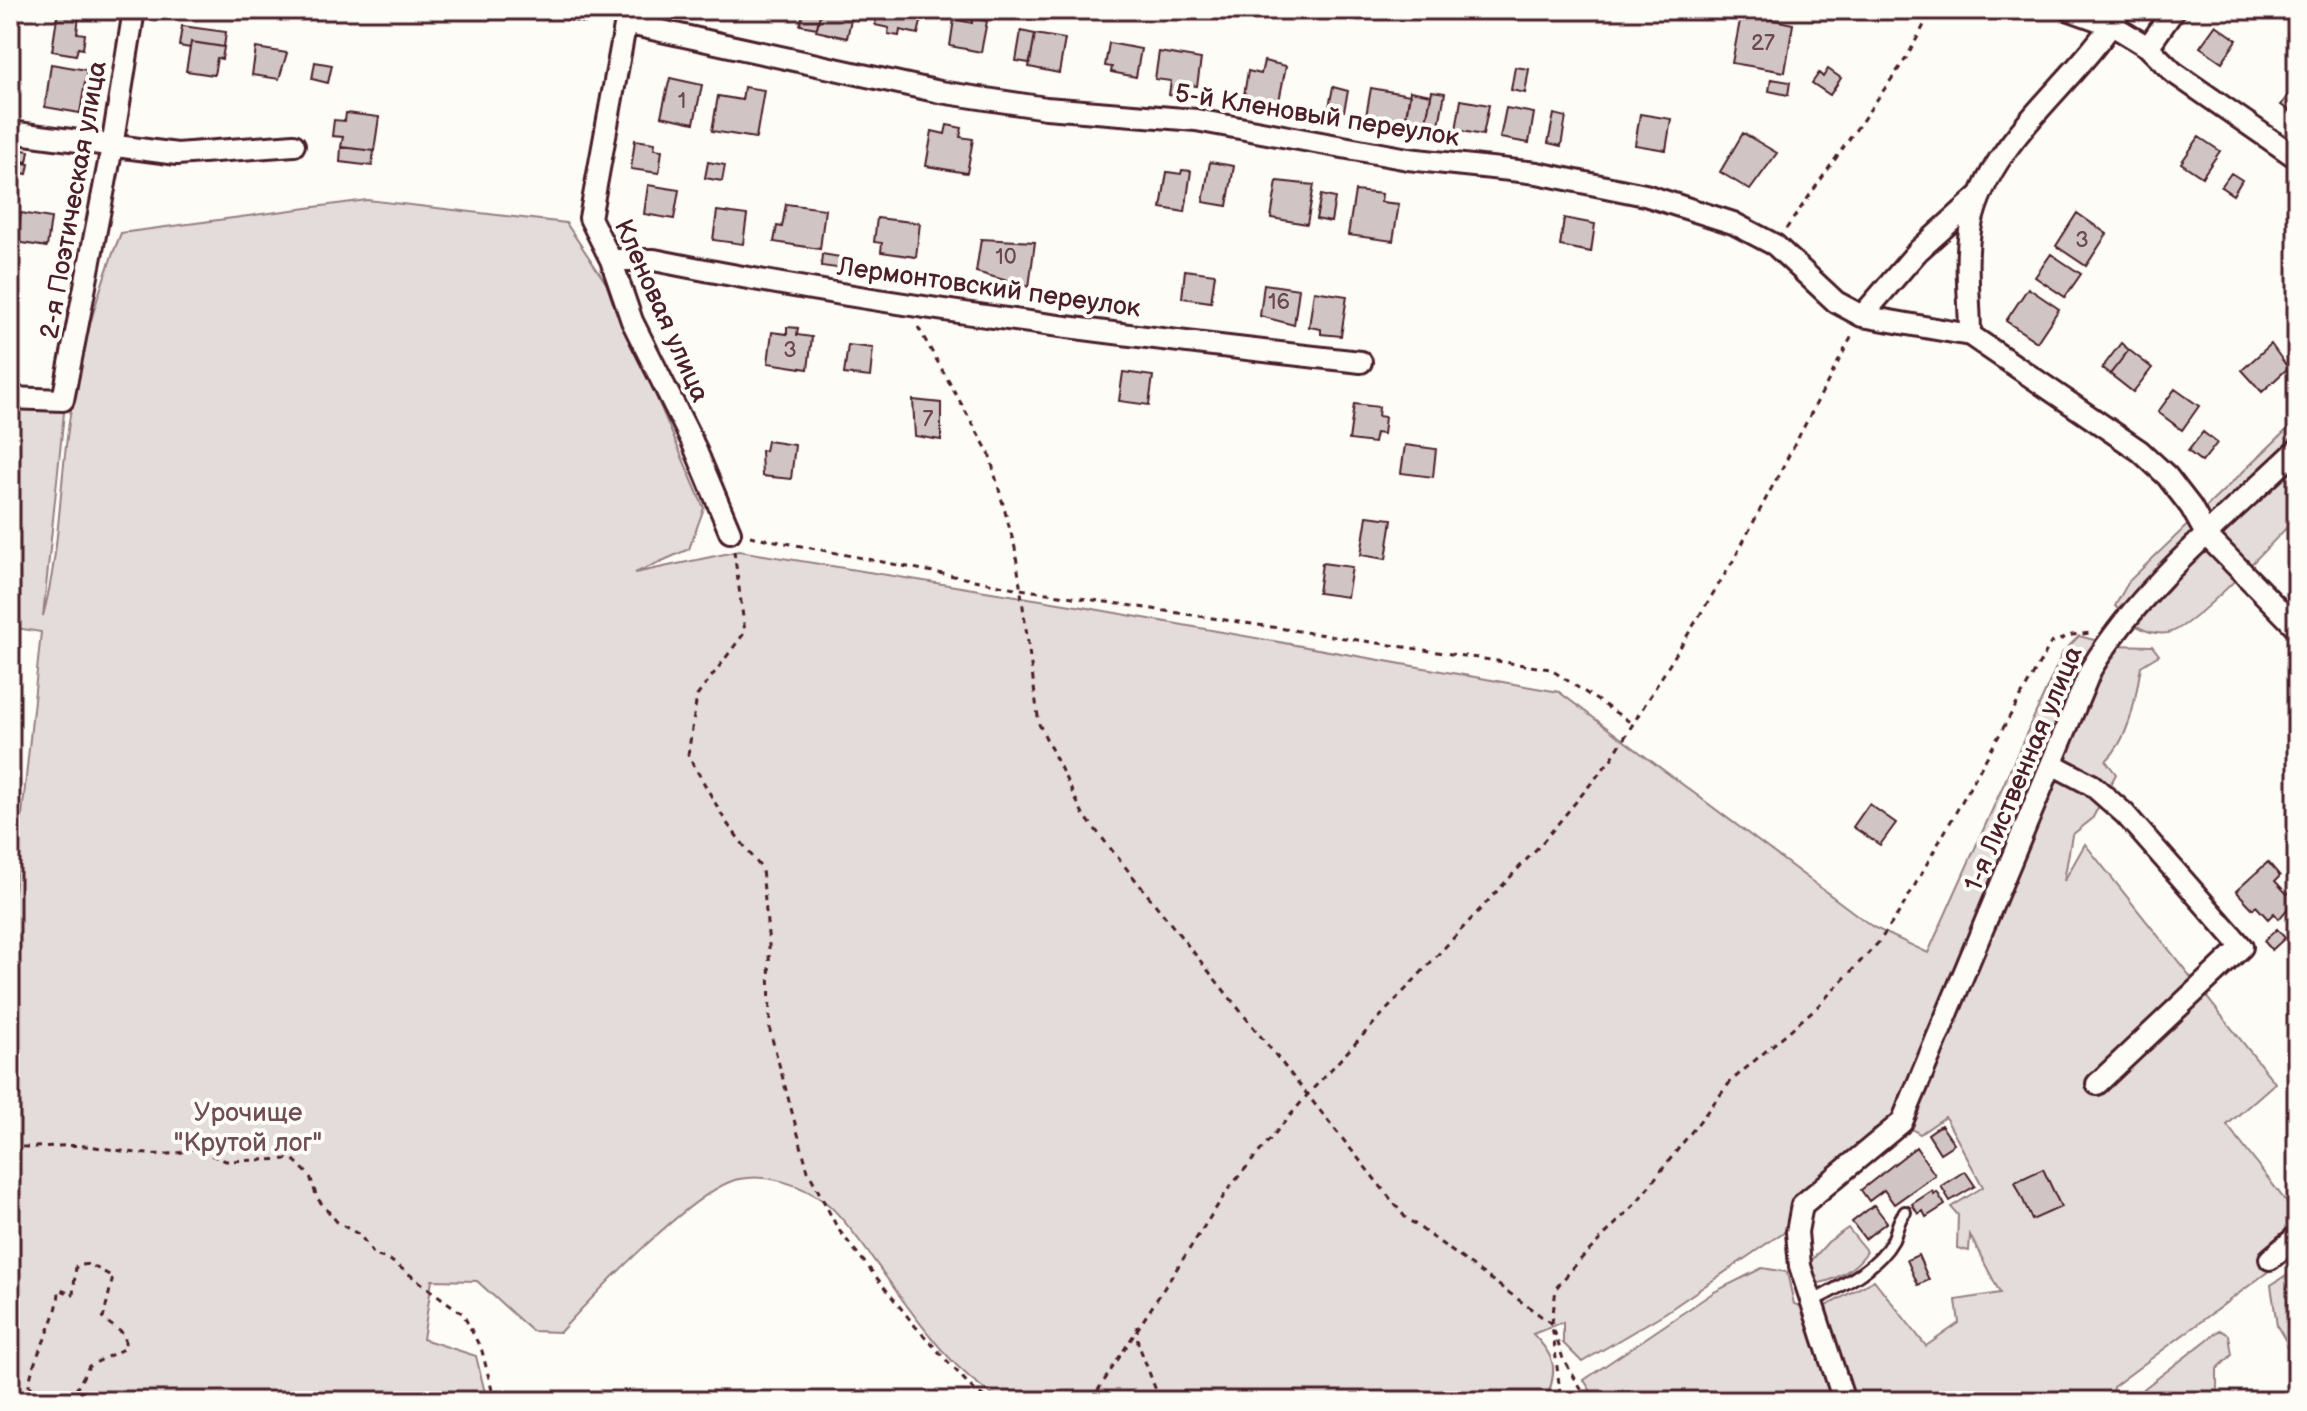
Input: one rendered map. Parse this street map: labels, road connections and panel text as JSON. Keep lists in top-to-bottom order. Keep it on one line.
{"streets":{"street":["5-й Кленовый переулок","2-я Поэтическая улица","Лермонтовский переулок","Кленовая улица","1-я Лиственная улица"]},"crossings":[["5-й Кленовый переулок","Кленовая улица"],["Лермонтовский переулок","Кленовая улица"]],"parks":["Урочище \"Крутой лог\""],"house_numbers":["27","1","3","10","16","3","7"]}
